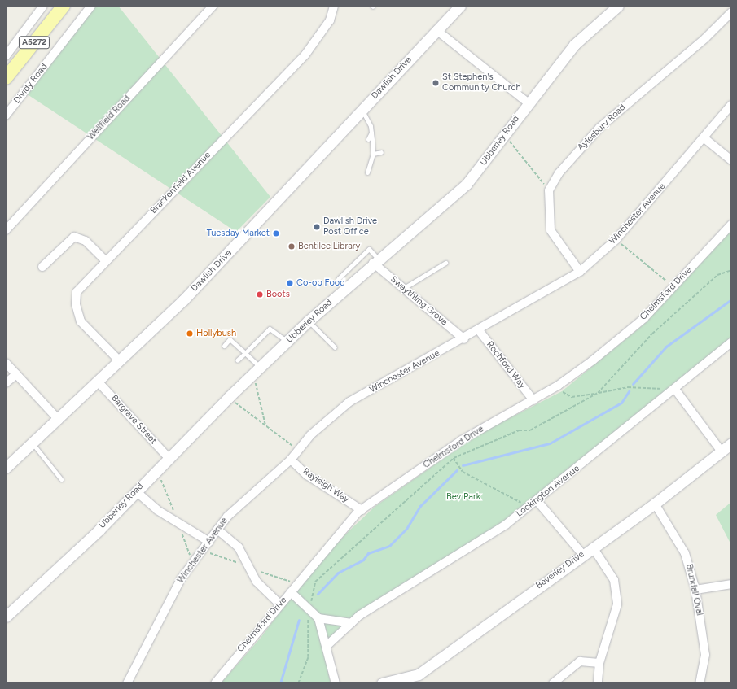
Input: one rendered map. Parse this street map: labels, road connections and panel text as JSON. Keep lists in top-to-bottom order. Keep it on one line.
{"streets":{"main road":["A5272"],"street":["Dawlish Drive","Dividy Road","Wellfield Road","Aylesbury Road","Ubberley Road","Brackenfield Avenue","Winchester Avenue","Chelmsford Drive","Swaythling Grove","Rochford Way","Bargrave Street","Rayleigh Way","Lockington Avenue","Beverley Drive","Brundall Oval"]},"crossings":[["Dawlish Drive","Brackenfield Avenue"],["Dawlish Drive","Bargrave Street"],["Ubberley Road","Swaythling Grove"],["Ubberley Road","Bargrave Street"],["Winchester Avenue","Swaythling Grove"],["Winchester Avenue","Rochford Way"],["Winchester Avenue","Rayleigh Way"],["Chelmsford Drive","Rochford Way"],["Chelmsford Drive","Rayleigh Way"],["Beverley Drive","Brundall Oval"]],"parks":["Bev Park"],"places":["St Stephen's Community Church","Dawlish Drive Post Office","Tuesday Market","Bentilee Library","Co-op Food","Boots","Hollybush"]}
